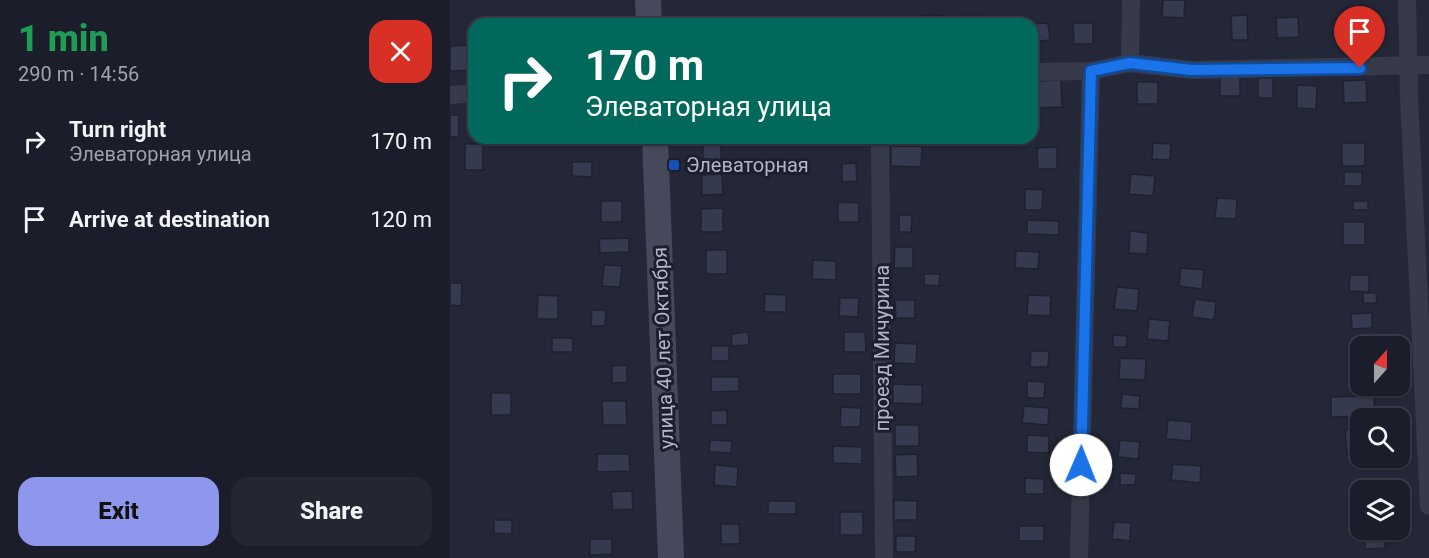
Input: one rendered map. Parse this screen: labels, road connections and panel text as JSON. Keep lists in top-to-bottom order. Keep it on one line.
{"streets":{"street":["улица 40 лет Октября","проезд Мичурина"]},"places":{"transit":["Элеваторная"]},"north":"top","page":{"heading":["1 min","290 m · 14:56"],"turn":["170 m","Элеваторная улица"],"list":[{"name":"Turn right","note":"Элеваторная улица","value":"170 m"},{"name":"Arrive at destination","value":"120 m"}],"buttons":["Exit","Share"]}}
